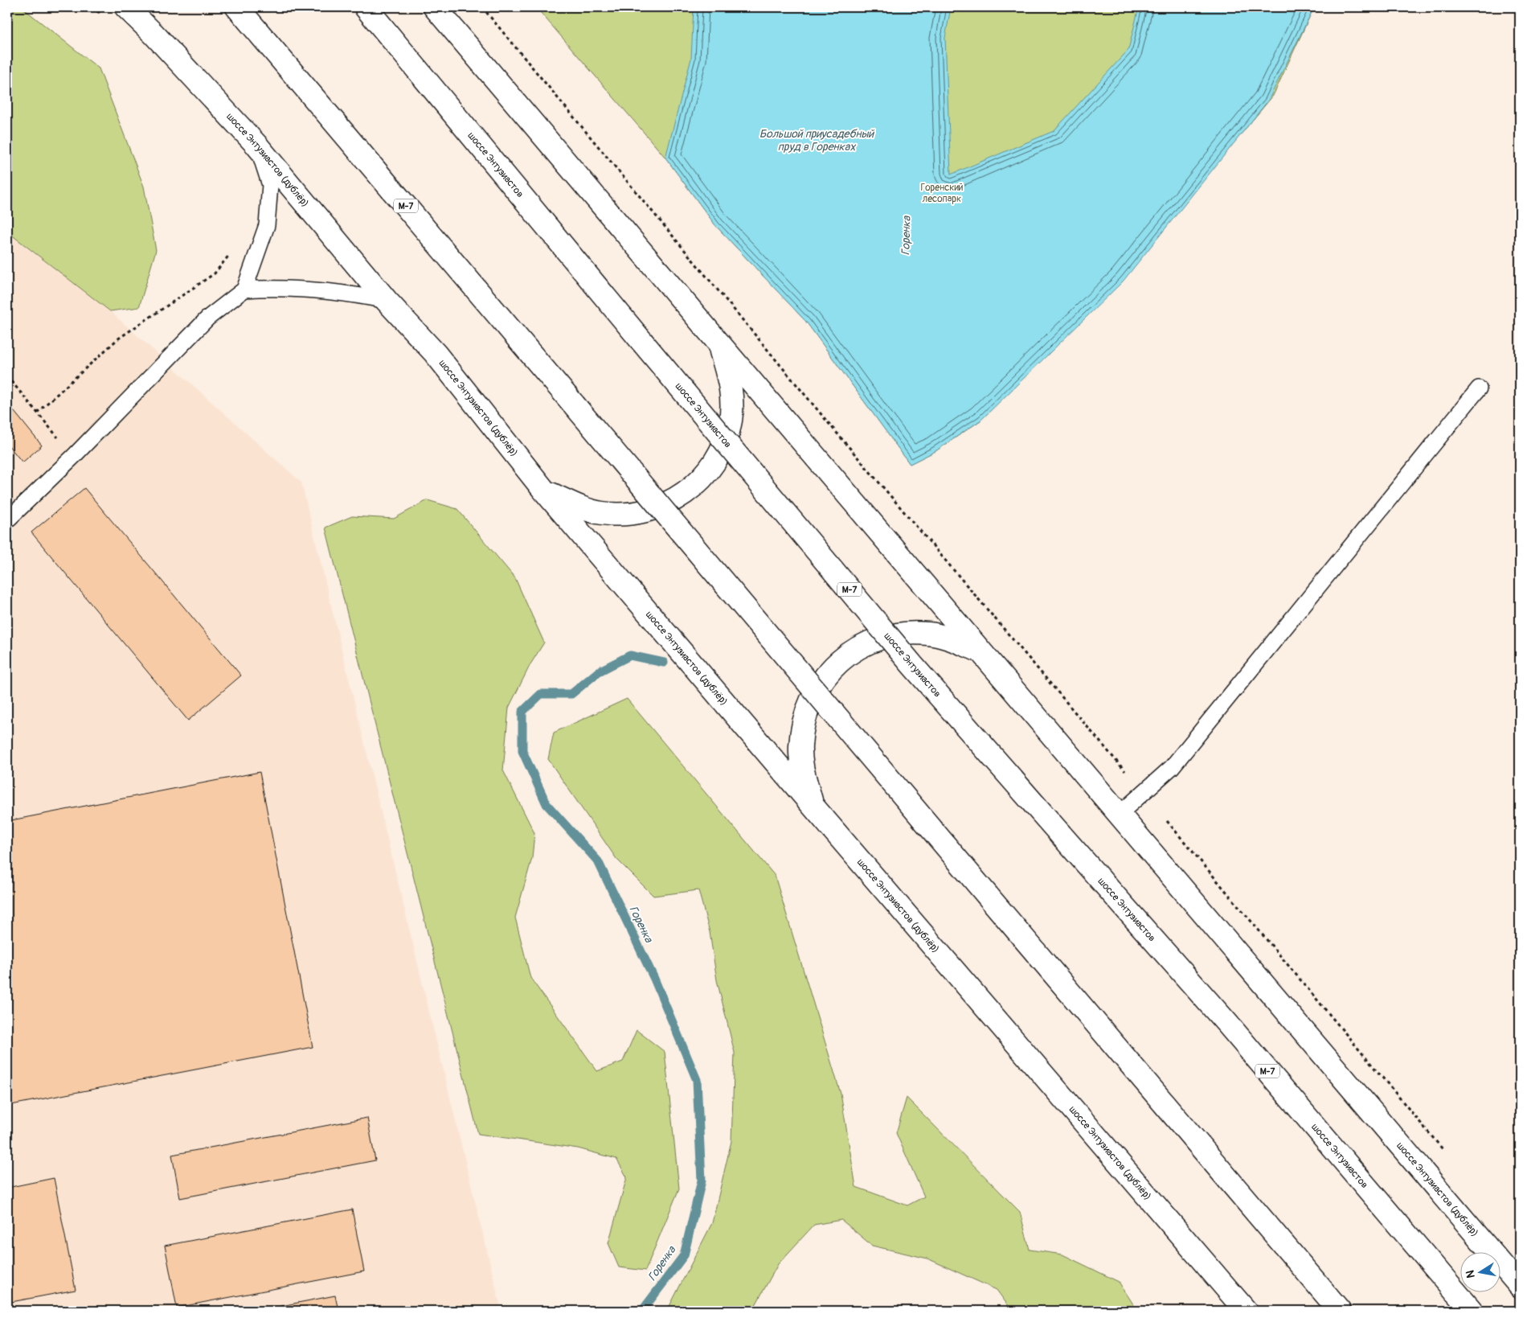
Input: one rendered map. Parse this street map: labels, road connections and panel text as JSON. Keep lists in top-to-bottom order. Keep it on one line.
{"streets":{"main road":["шоссе Энтузиастов (дублёр)","шоссе Энтузиастов","М-7"]},"water":["Большой приусадебный пруд в Горенках","Горенка"],"parks":["Горенский лесопарк"],"north":"left"}
